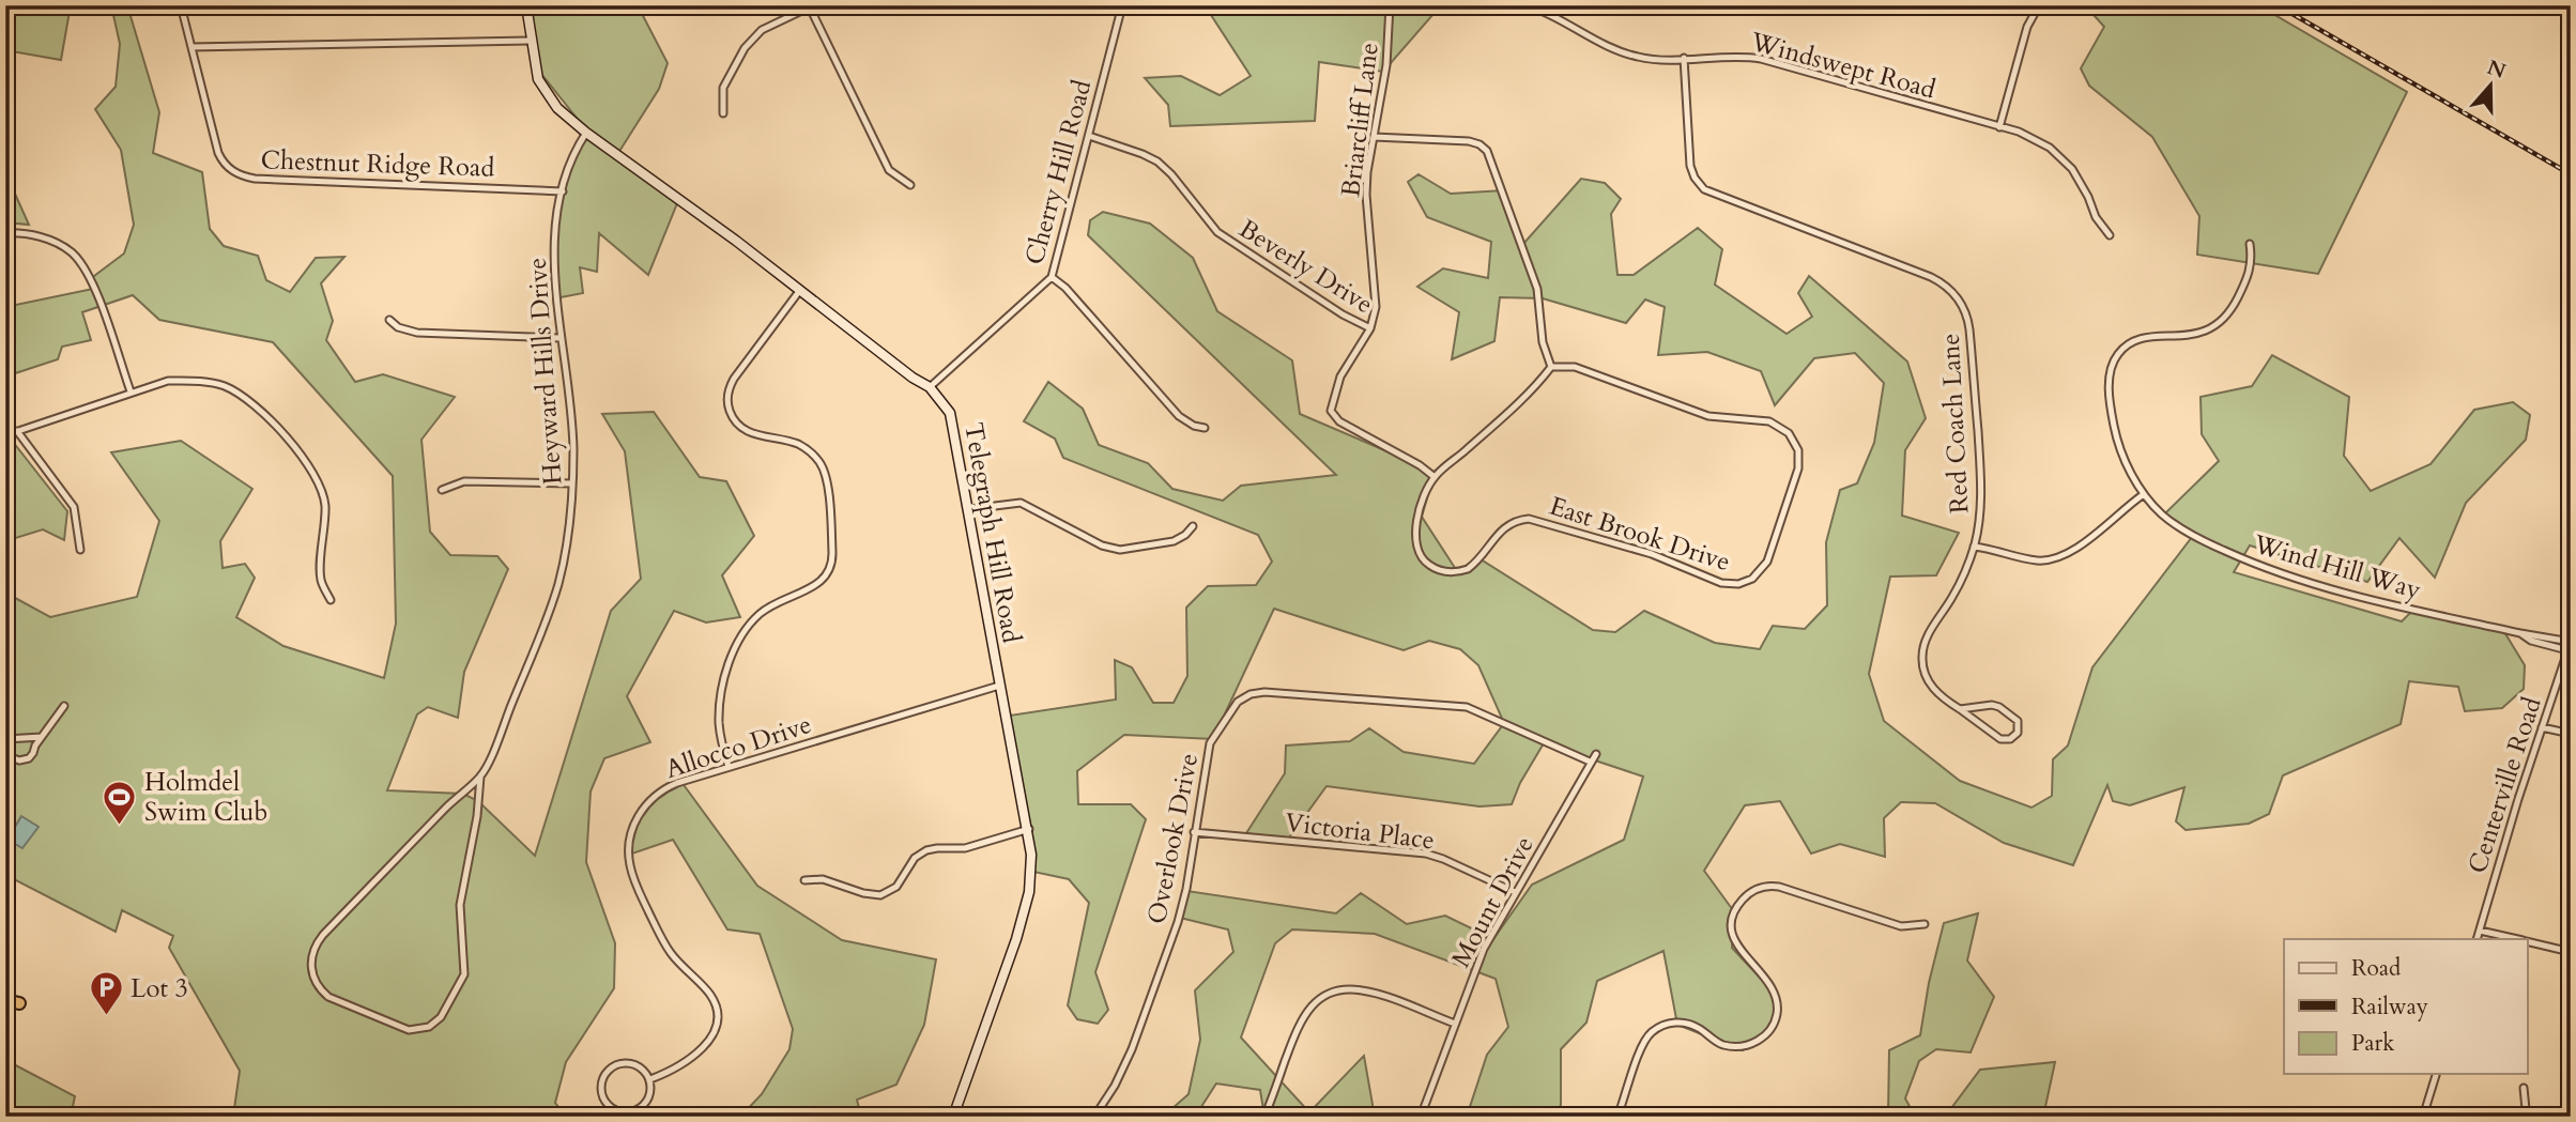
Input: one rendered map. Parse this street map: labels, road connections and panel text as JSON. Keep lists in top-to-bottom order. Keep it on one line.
{"streets":{"street":["Windswept Road","Briarcliff Lane","Chestnut Ridge Road","Cherry Hill Road","Beverly Drive","Heyward Hills Drive","Red Coach Lane","Telegraph Hill Road","East Brook Drive","Wind Hill Way","Allocco Drive","Centerville Road","Victoria Place","Overlook Drive","Mount Drive"]},"crossings":[["Windswept Road","Red Coach Lane"],["Briarcliff Lane","Beverly Drive"],["Chestnut Ridge Road","Heyward Hills Drive"],["Cherry Hill Road","Beverly Drive"],["Cherry Hill Road","Telegraph Hill Road"],["Beverly Drive","East Brook Drive"],["Heyward Hills Drive","Telegraph Hill Road"],["Telegraph Hill Road","Allocco Drive"],["Wind Hill Way","Centerville Road"],["Victoria Place","Overlook Drive"],["Victoria Place","Mount Drive"],["Overlook Drive","Mount Drive"]],"places":{"sports":["Holmdel Swim Club"],"parking":["Lot 3"]},"legend":["Road","Railway","Park"],"north":"top"}
